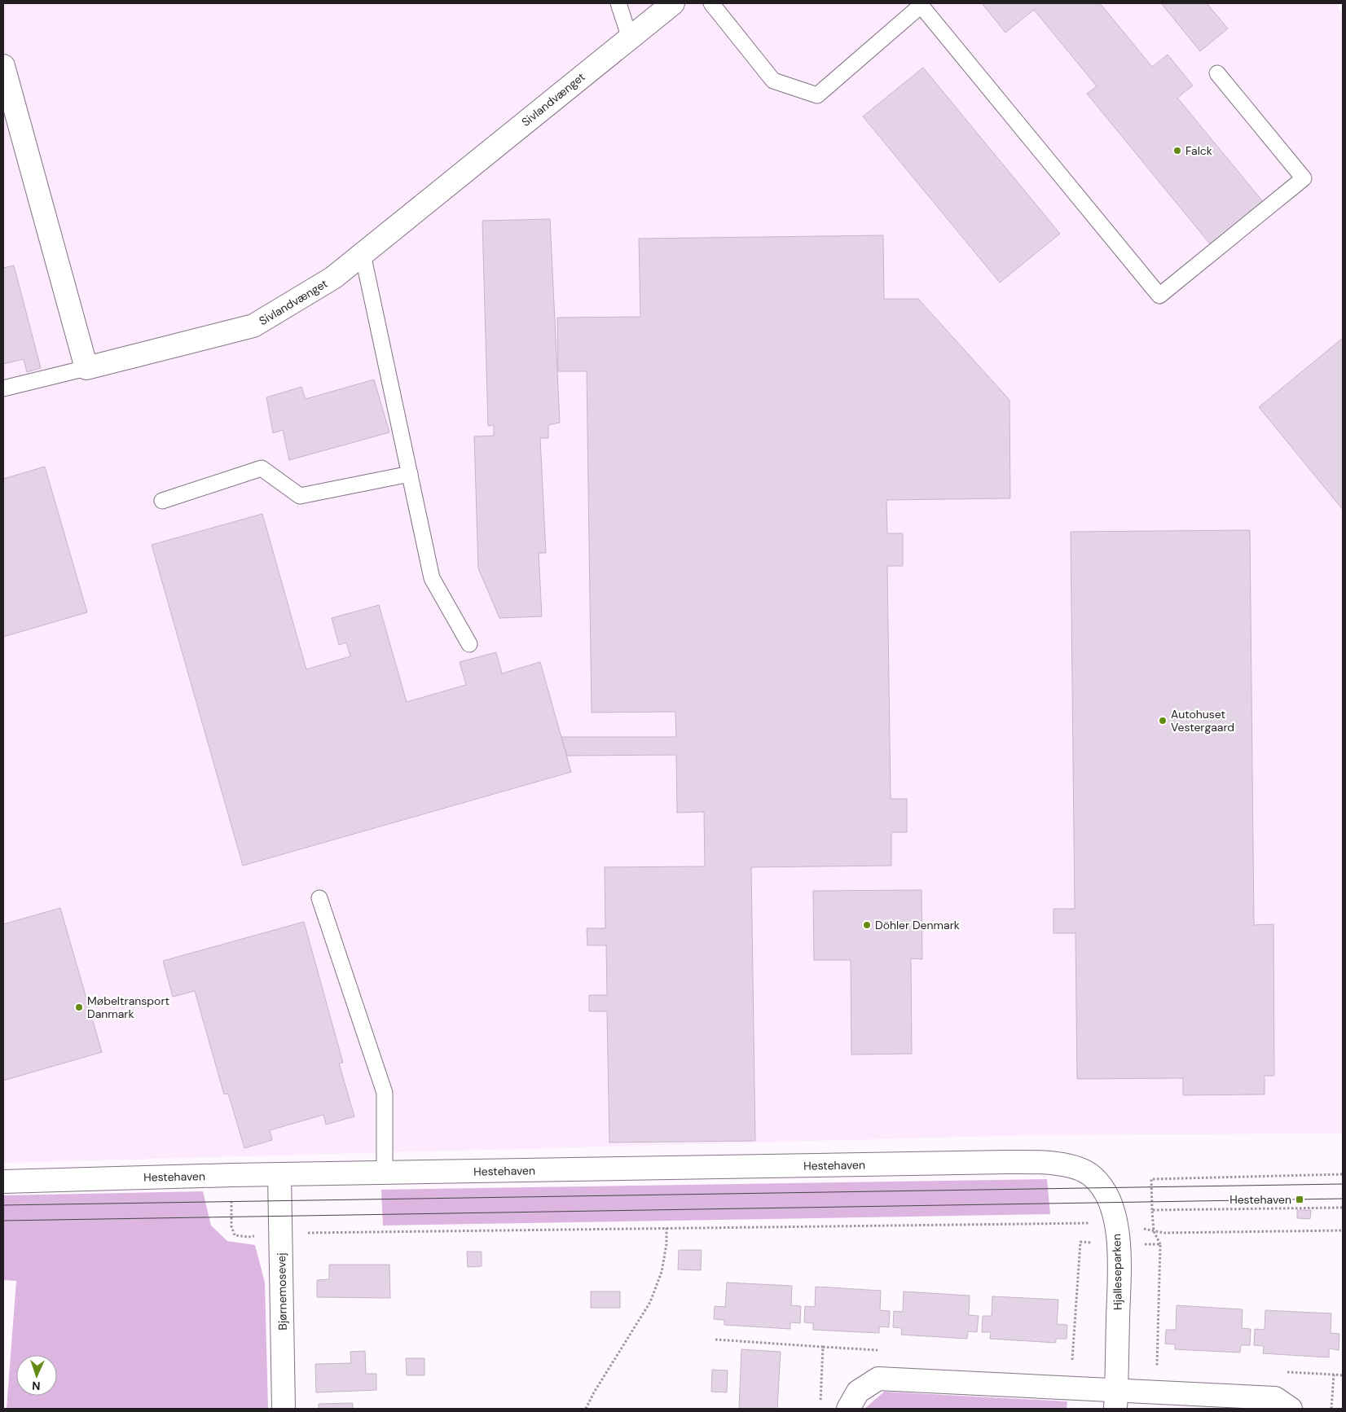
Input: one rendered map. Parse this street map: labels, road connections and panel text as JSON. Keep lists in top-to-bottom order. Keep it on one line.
{"streets":{"street":["Sivlandvænget","Hestehaven","Hjalleseparken","Bjørnemosevej"]},"crossings":[["Hestehaven","Hjalleseparken"],["Hestehaven","Bjørnemosevej"]],"places":{"other":["Falck","Autohuset Vestergaard","Döhler Denmark","Møbeltransport Danmark"],"transit":["Hestehaven"]},"north":"bottom"}
